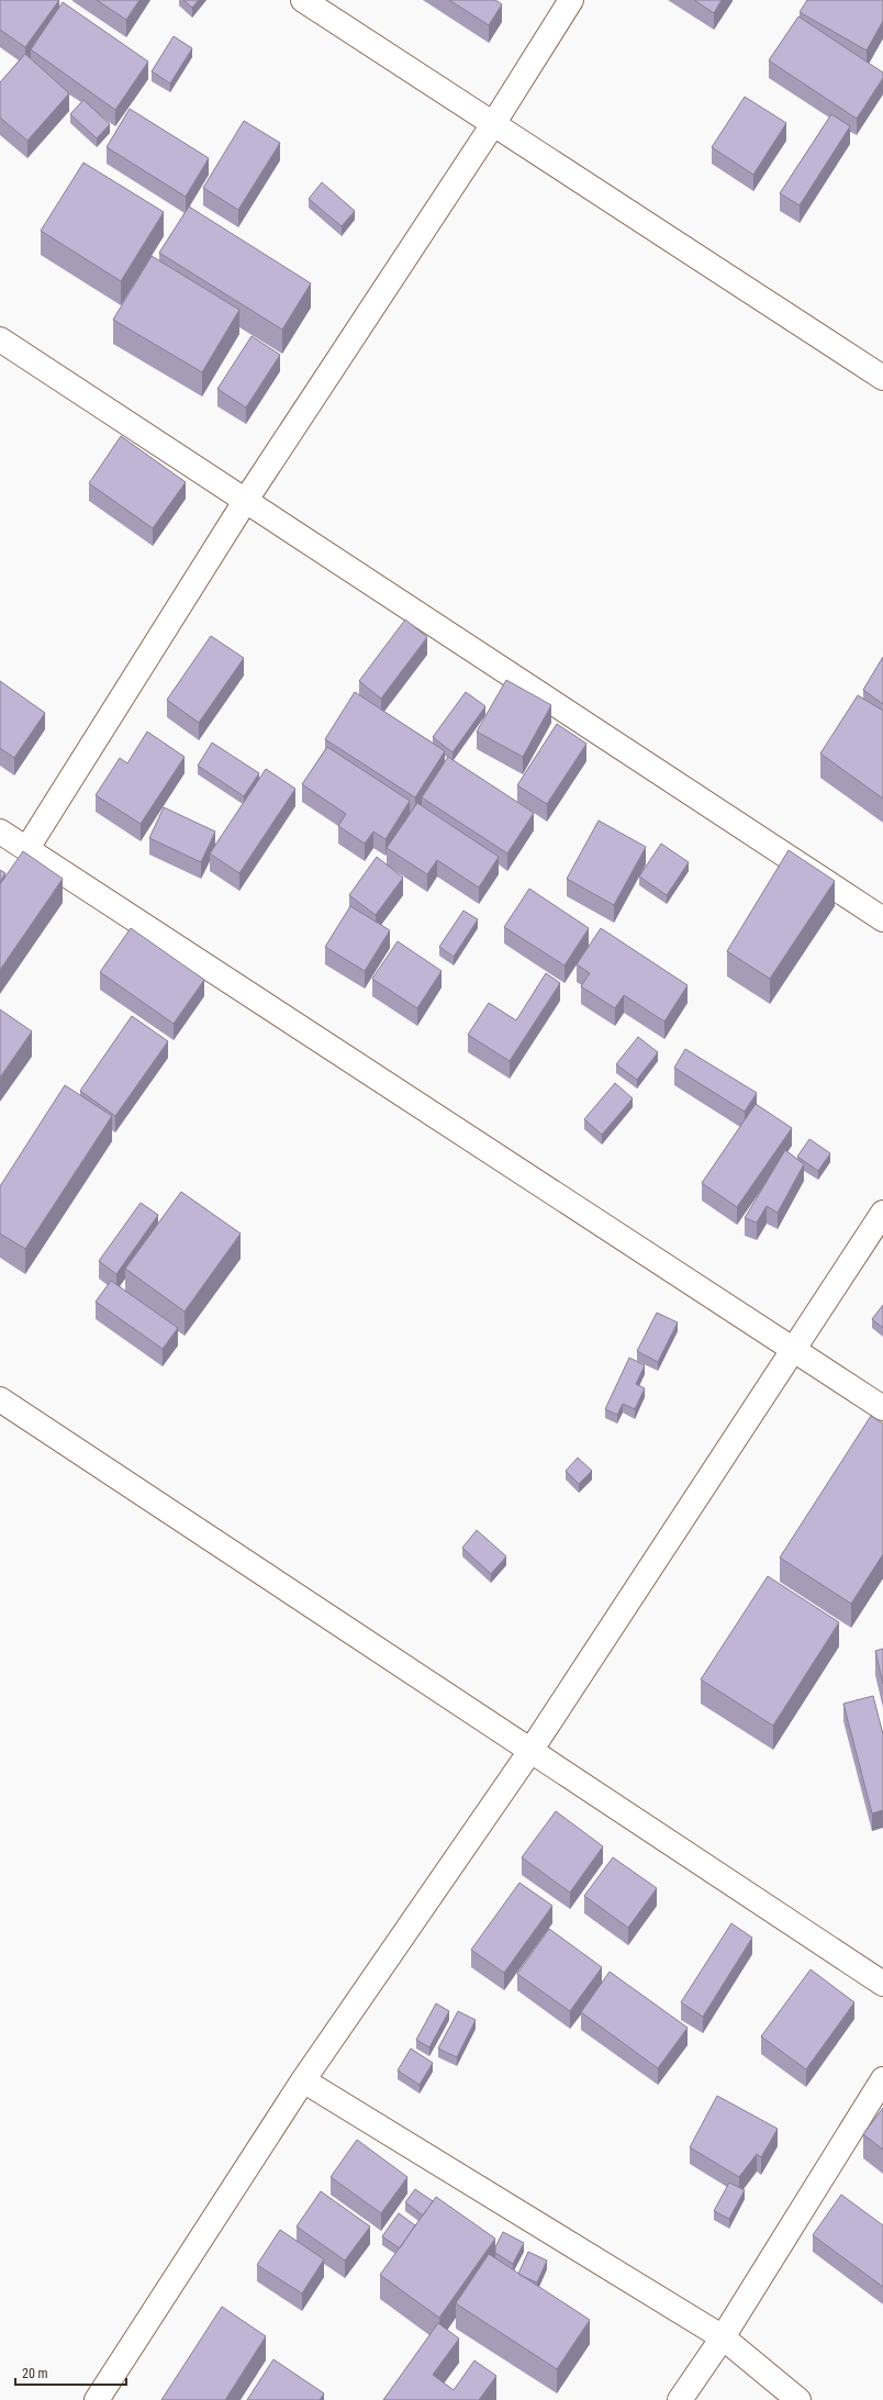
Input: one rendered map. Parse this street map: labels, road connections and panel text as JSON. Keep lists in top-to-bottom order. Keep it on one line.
{"scale_bar":"20 m"}
